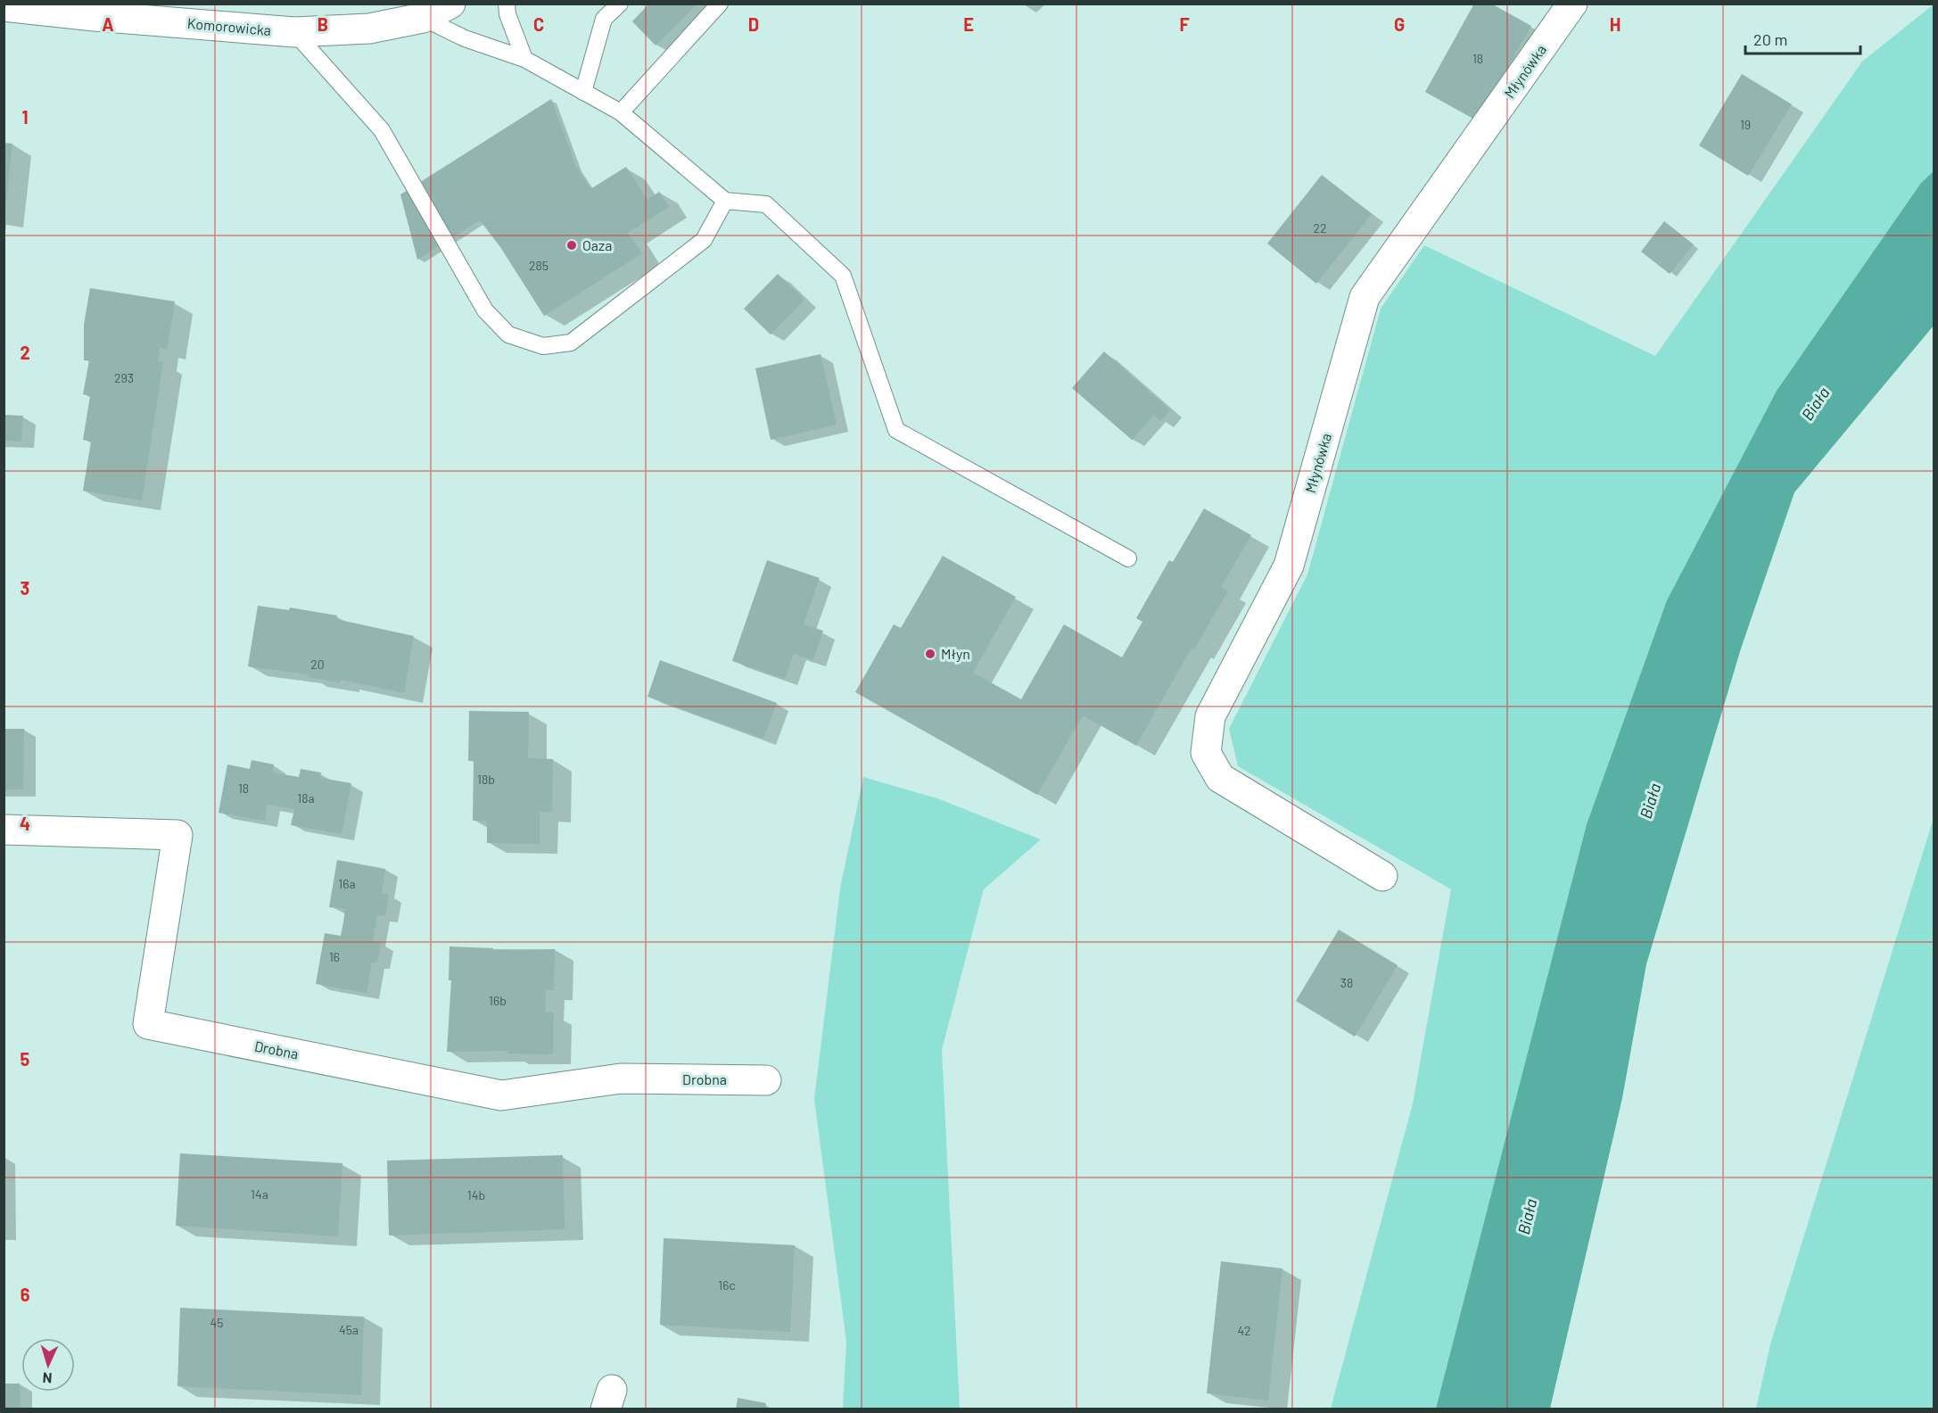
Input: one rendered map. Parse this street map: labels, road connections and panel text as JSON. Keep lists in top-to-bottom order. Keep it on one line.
{"streets":{"street":["Komorowicka","Młynówka","Drobna"]},"water":["Biała"],"places":["Oaza","Młyn"],"house_numbers":["18","19","22","285","293","20","18b","18","18a","16a","16","38","16b","14a","14b","16c","45","45a","42"],"scale_bar":"20 m","north":"bottom","grid":{"columns":["A","B","C","D","E","F","G","H"],"rows":["1","2","3","4","5","6"]}}
